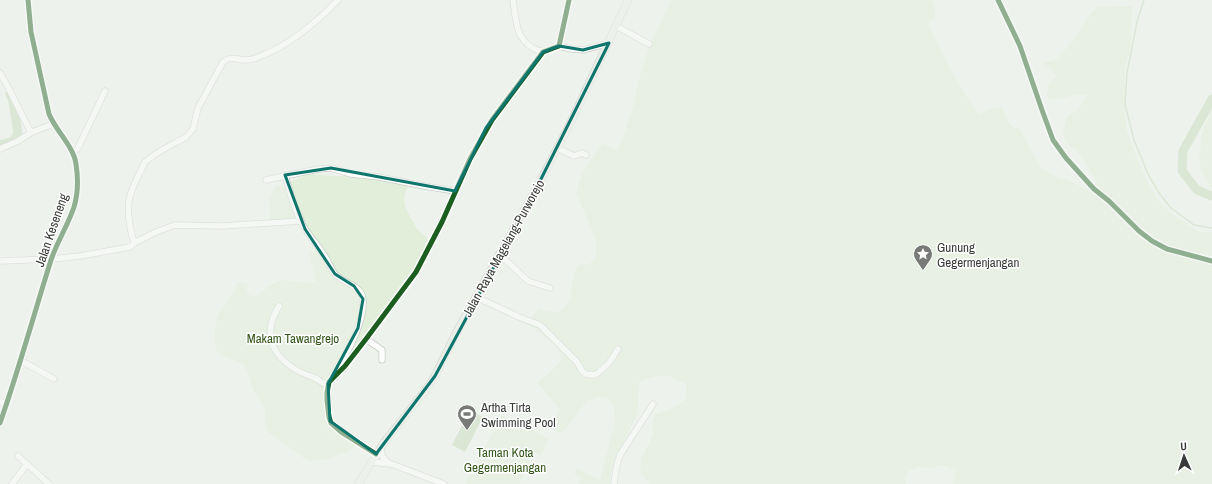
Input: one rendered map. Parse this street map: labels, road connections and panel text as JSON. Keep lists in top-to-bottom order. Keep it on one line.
{"streets":{"main road":["Jalan Raya Magelang-Purworejo"],"street":["Jalan Keseneng"]},"parks":["Makam Tawangrejo","Taman Kota Gegermenjangan"],"places":{"place":["Gunung Gegermenjangan"],"sports":["Artha Tirta Swimming Pool"]},"north":"top"}
